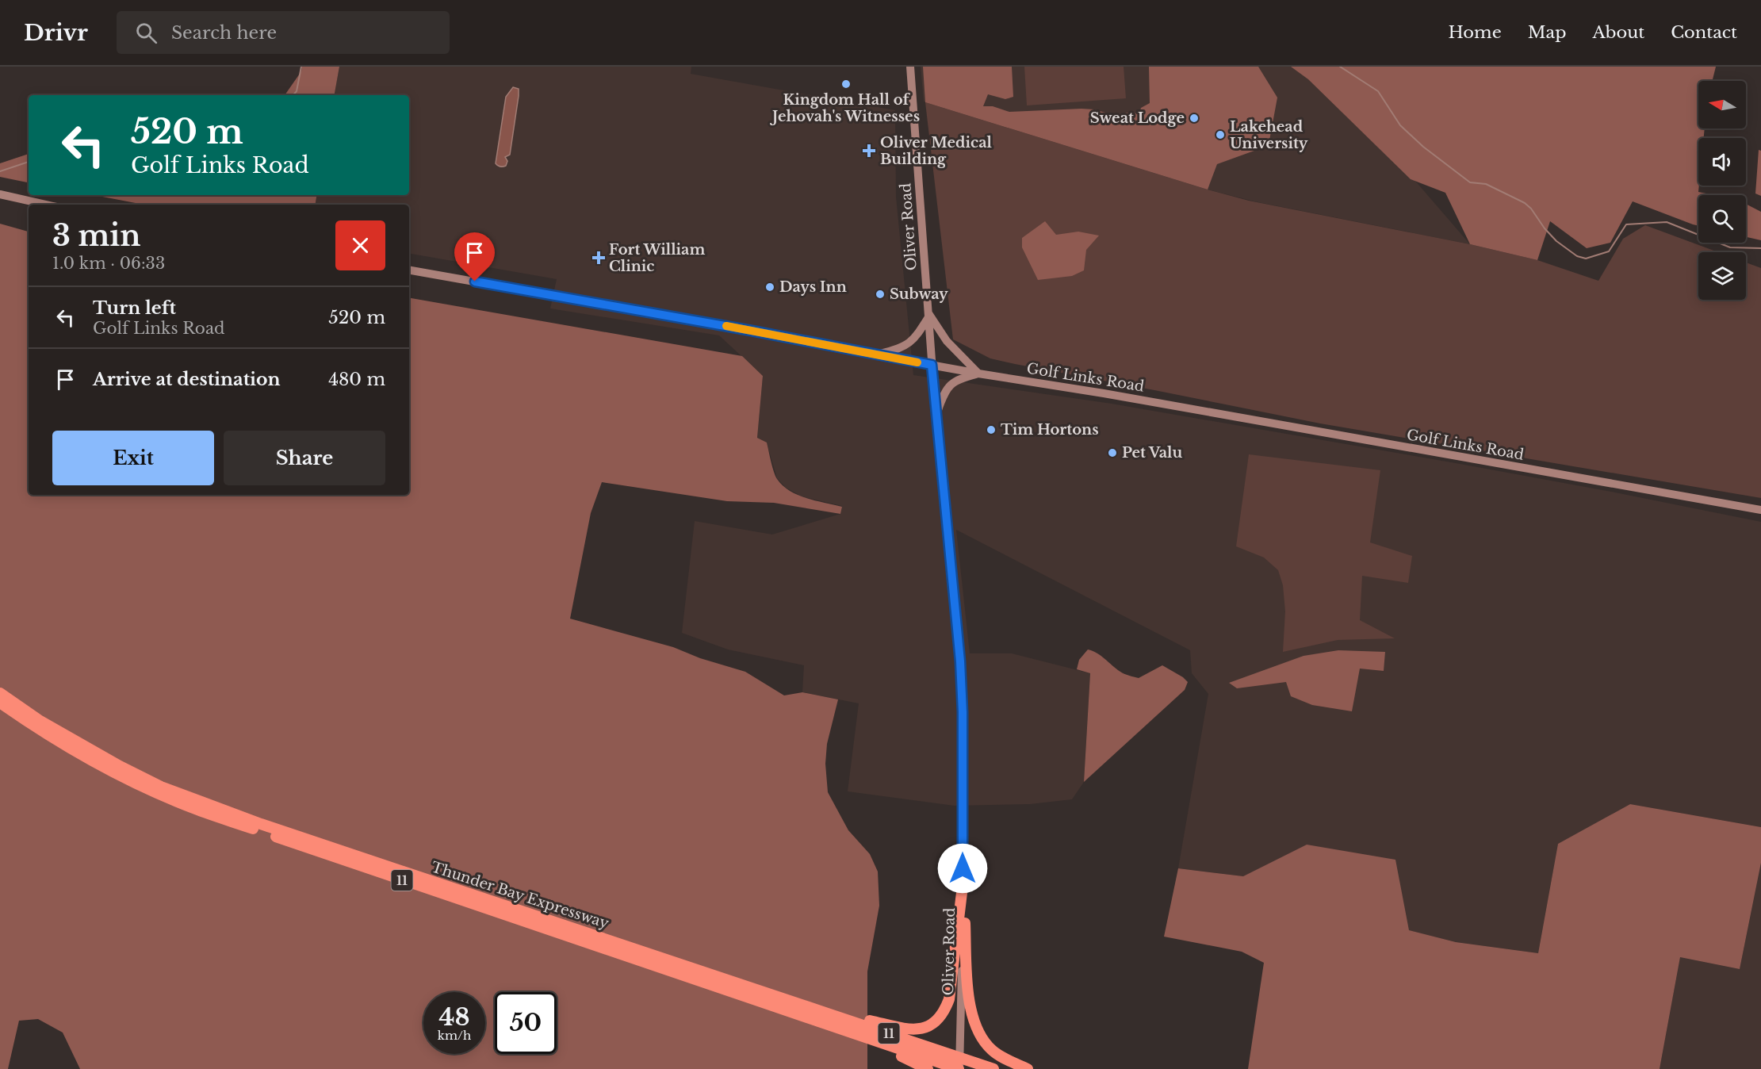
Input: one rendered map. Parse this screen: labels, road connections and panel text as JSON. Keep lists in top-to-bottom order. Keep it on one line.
{"streets":{"highway":["11","Thunder Bay Expressway"],"main road":["Oliver Road","Golf Links Road"]},"crossings":[["Oliver Road","Golf Links Road"],["Oliver Road","Thunder Bay Expressway"]],"places":{"other":["Kingdom Hall of Jehovah's Witnesses","Sweat Lodge","Lakehead University","Days Inn","Subway","Tim Hortons","Pet Valu"],"health":["Oliver Medical Building","Fort William Clinic"]},"north":"left","page":{"header":"Drivr","search":"Search here","nav":["Home","Map","About","Contact"],"turn":["520 m","Golf Links Road"],"heading":["3 min","1.0 km · 06:33"],"list":[{"name":"Turn left","note":"Golf Links Road","value":"520 m"},{"name":"Arrive at destination","value":"480 m"}],"buttons":["Exit","Share"],"speed":"48 km/h","limit":"50"}}
